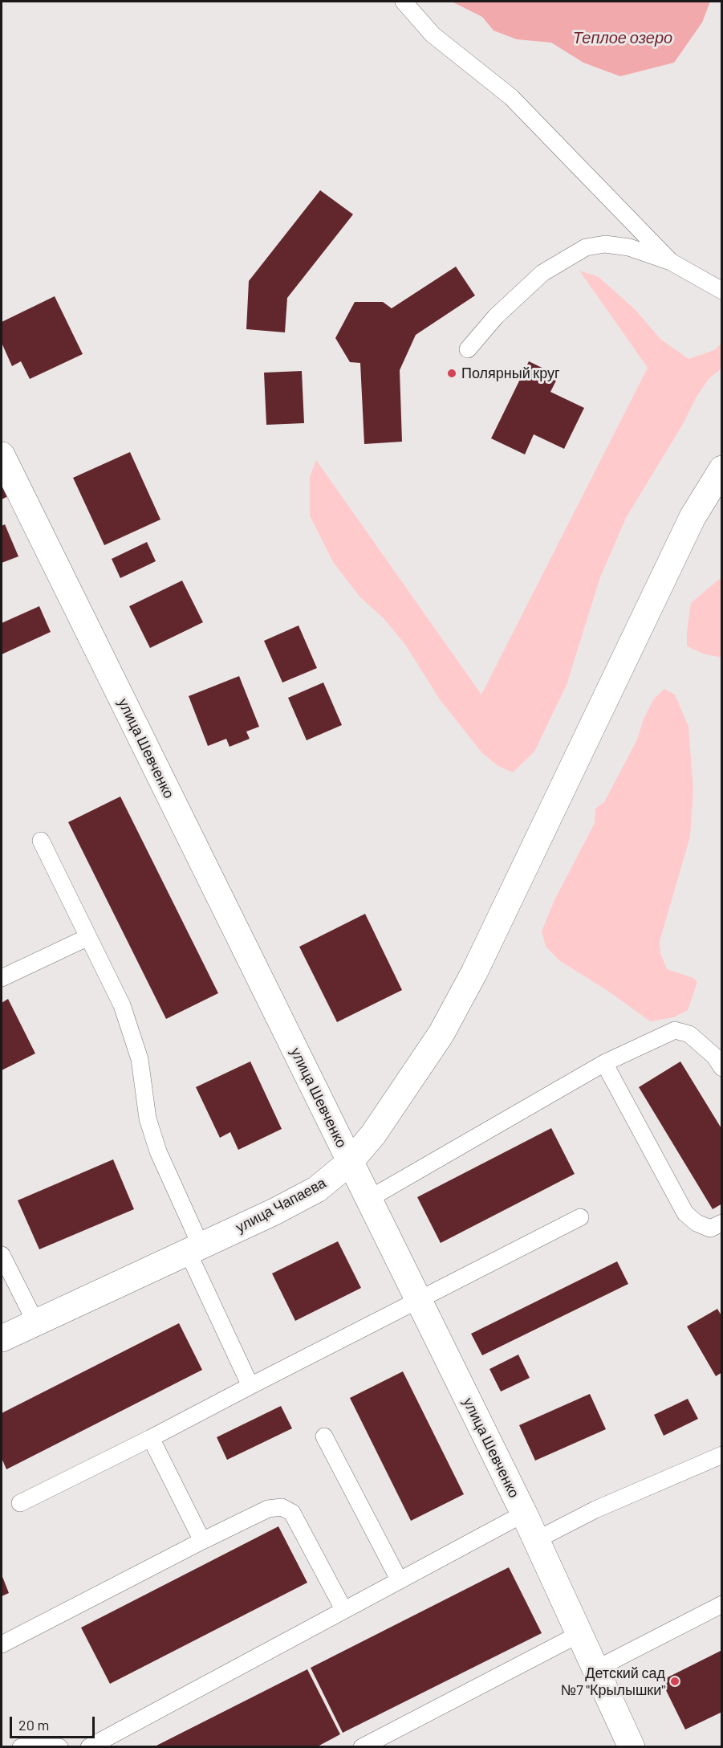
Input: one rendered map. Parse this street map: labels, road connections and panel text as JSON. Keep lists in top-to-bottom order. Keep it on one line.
{"streets":{"street":["улица Шевченко","улица Чапаева"]},"crossings":[["улица Шевченко","улица Чапаева"]],"water":["Теплое озеро"],"places":["Полярный круг","Детский сад №7 \"Крылышки\""],"scale_bar":"20 m"}
